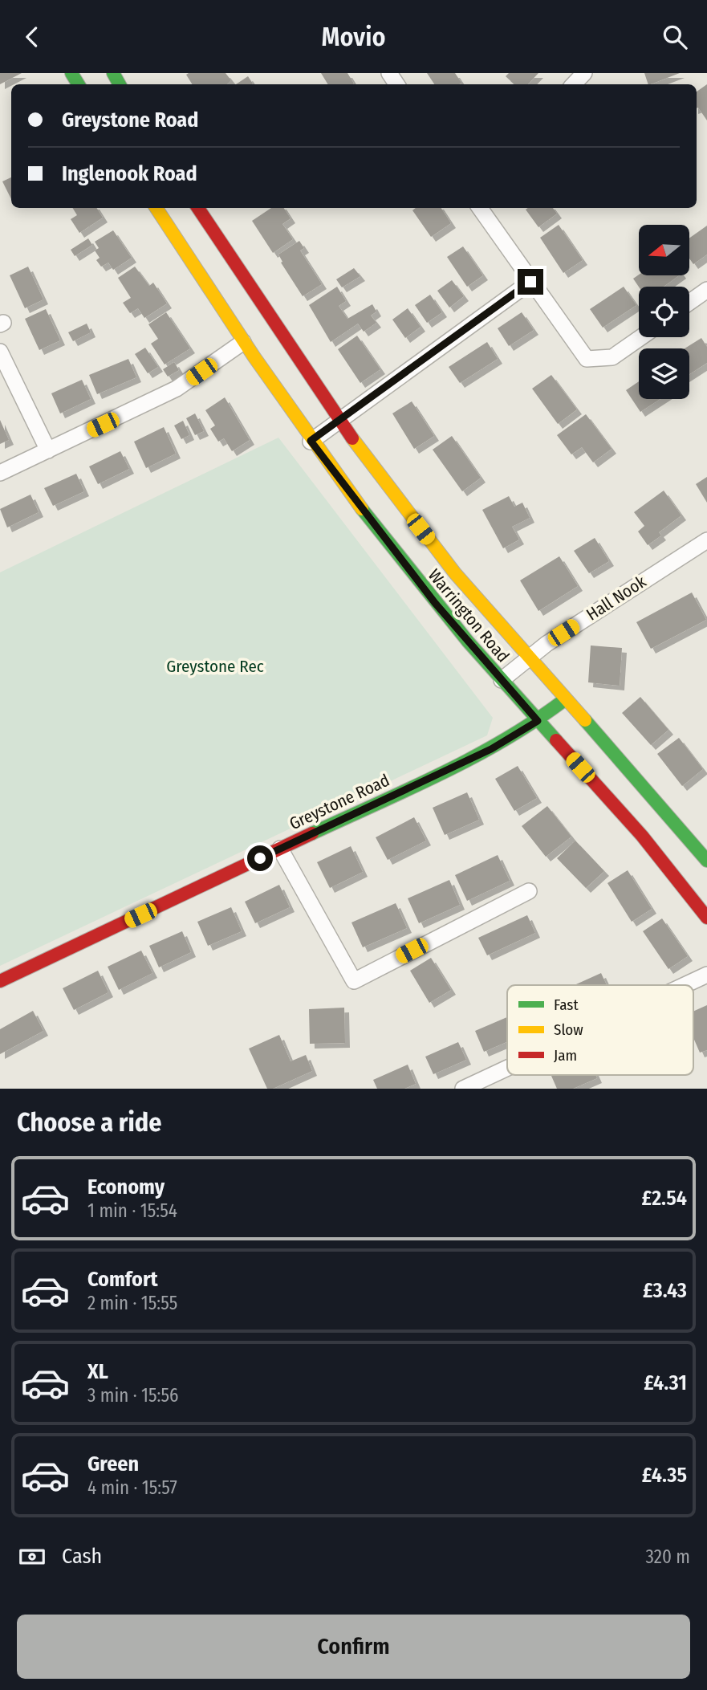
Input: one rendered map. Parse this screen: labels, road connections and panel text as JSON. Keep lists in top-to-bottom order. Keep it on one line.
{"streets":{"main road":["Warrington Road","Greystone Road"],"street":["Hall Nook"]},"crossings":[["Hall Nook","Warrington Road"],["Warrington Road","Greystone Road"]],"parks":["Greystone Rec"],"legend":["Fast","Slow","Jam"],"north":"left","page":{"header":"Movio","banner":["Greystone Road","Inglenook Road"],"heading":"Choose a ride","list":[{"name":"Economy","note":"1 min · 15:54","value":"£2.54"},{"name":"Comfort","note":"2 min · 15:55","value":"£3.43"},{"name":"XL","note":"3 min · 15:56","value":"£4.31"},{"name":"Green","note":"4 min · 15:57","value":"£4.35"}],"pay":["Cash","320 m"],"buttons":"Confirm"}}
